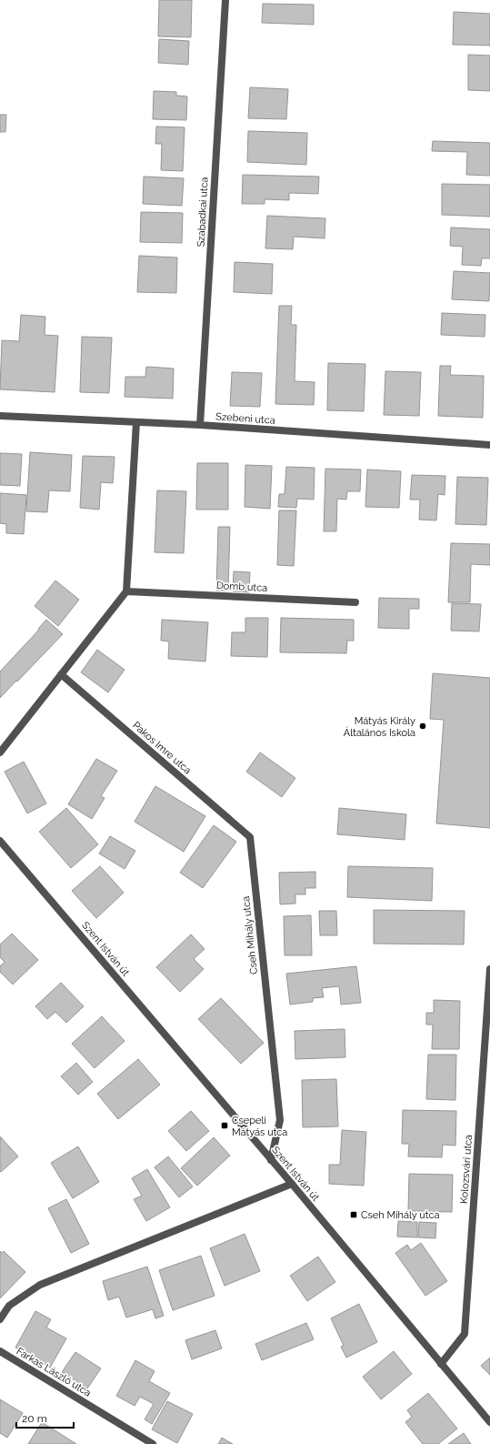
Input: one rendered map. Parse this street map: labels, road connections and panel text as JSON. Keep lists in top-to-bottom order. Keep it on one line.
{"streets":{"street":["Szabadkai utca","Szebeni utca","Domb utca","Pakos Imre utca","Cseh Mihály utca","Szent István út","Kolozsvári utca","Farkas László utca"]},"crossings":[["Szabadkai utca","Szebeni utca"],["Pakos Imre utca","Cseh Mihály utca"],["Cseh Mihály utca","Szent István út"],["Szent István út","Kolozsvári utca"]],"places":{"other":["Mátyás Király Általános Iskola"],"transit":["Csepeli Mátyás utca","Cseh Mihály utca"]},"scale_bar":"20 m"}
